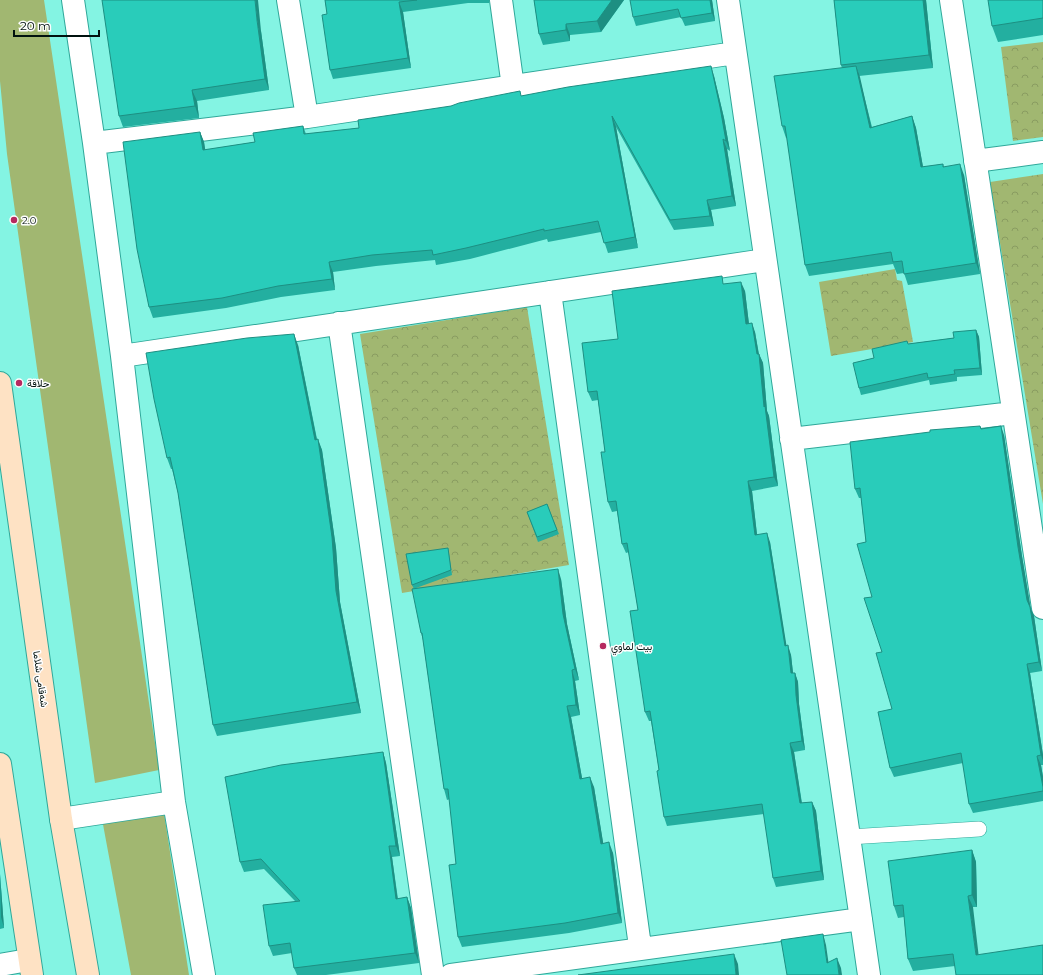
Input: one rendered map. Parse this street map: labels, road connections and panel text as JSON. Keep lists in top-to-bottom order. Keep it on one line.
{"streets":{"main road":["شەقامی شلاما"]},"places":["2.0","حلاقة","بيت لماوي"],"scale_bar":"20 m"}
